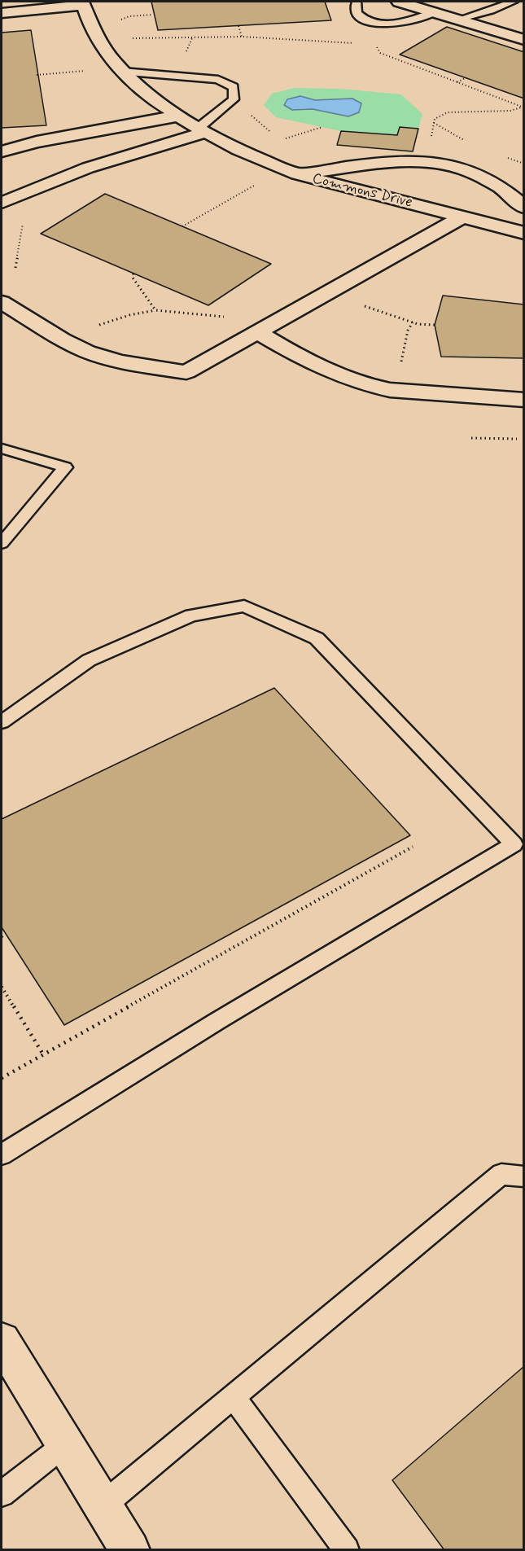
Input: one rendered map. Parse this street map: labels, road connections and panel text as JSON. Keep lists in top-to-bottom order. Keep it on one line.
{"streets":{"street":["Commons Drive"]}}
